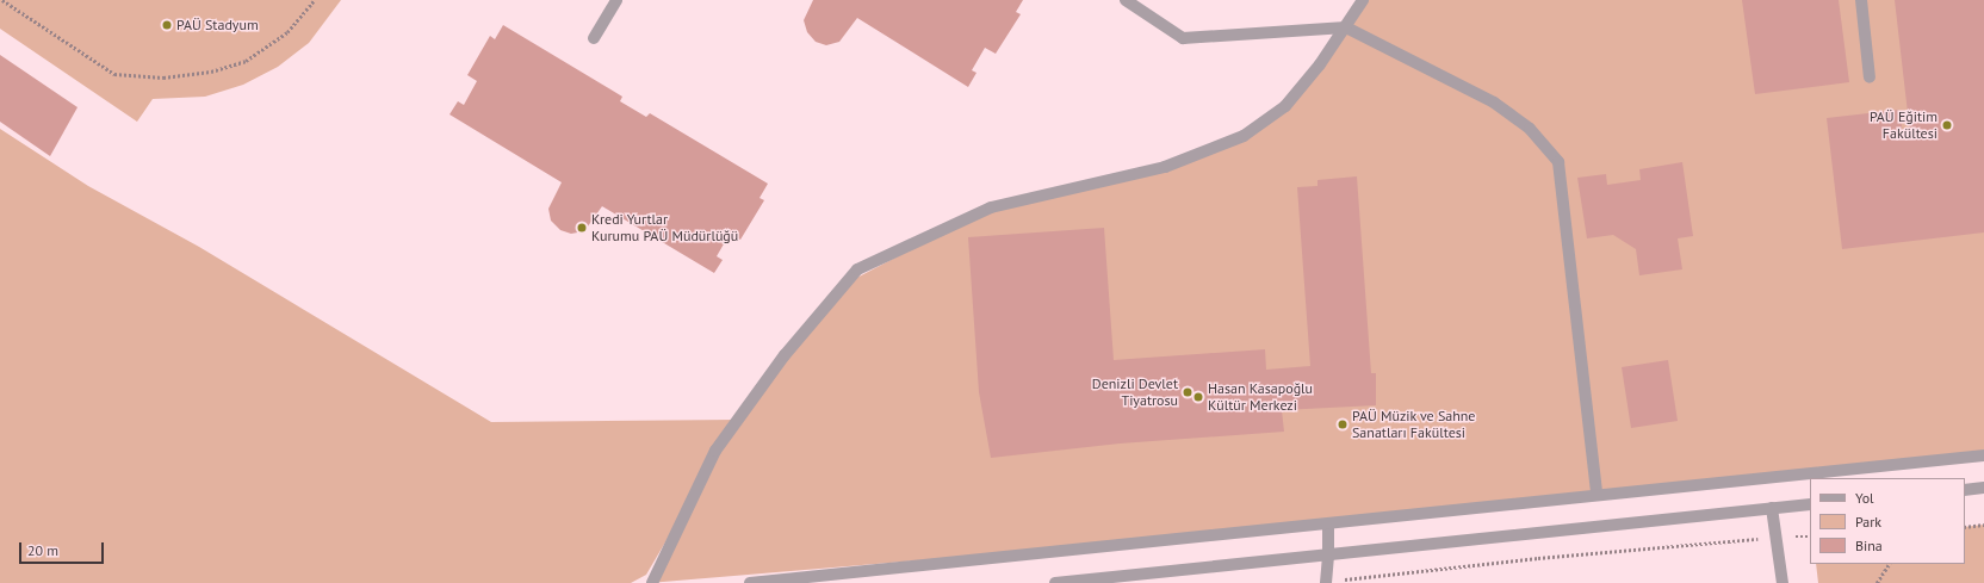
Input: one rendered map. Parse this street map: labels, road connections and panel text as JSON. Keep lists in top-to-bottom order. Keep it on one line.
{"places":["PAÜ Stadyum","PAÜ Eğitim Fakültesi","Kredi Yurtlar Kurumu PAÜ Müdürlüğü","Denizli Devlet Tiyatrosu","Hasan Kasapoğlu Kültür Merkezi","PAÜ Müzik ve Sahne Sanatları Fakültesi"],"legend":["Yol","Park","Bina"],"scale_bar":"20 m"}
